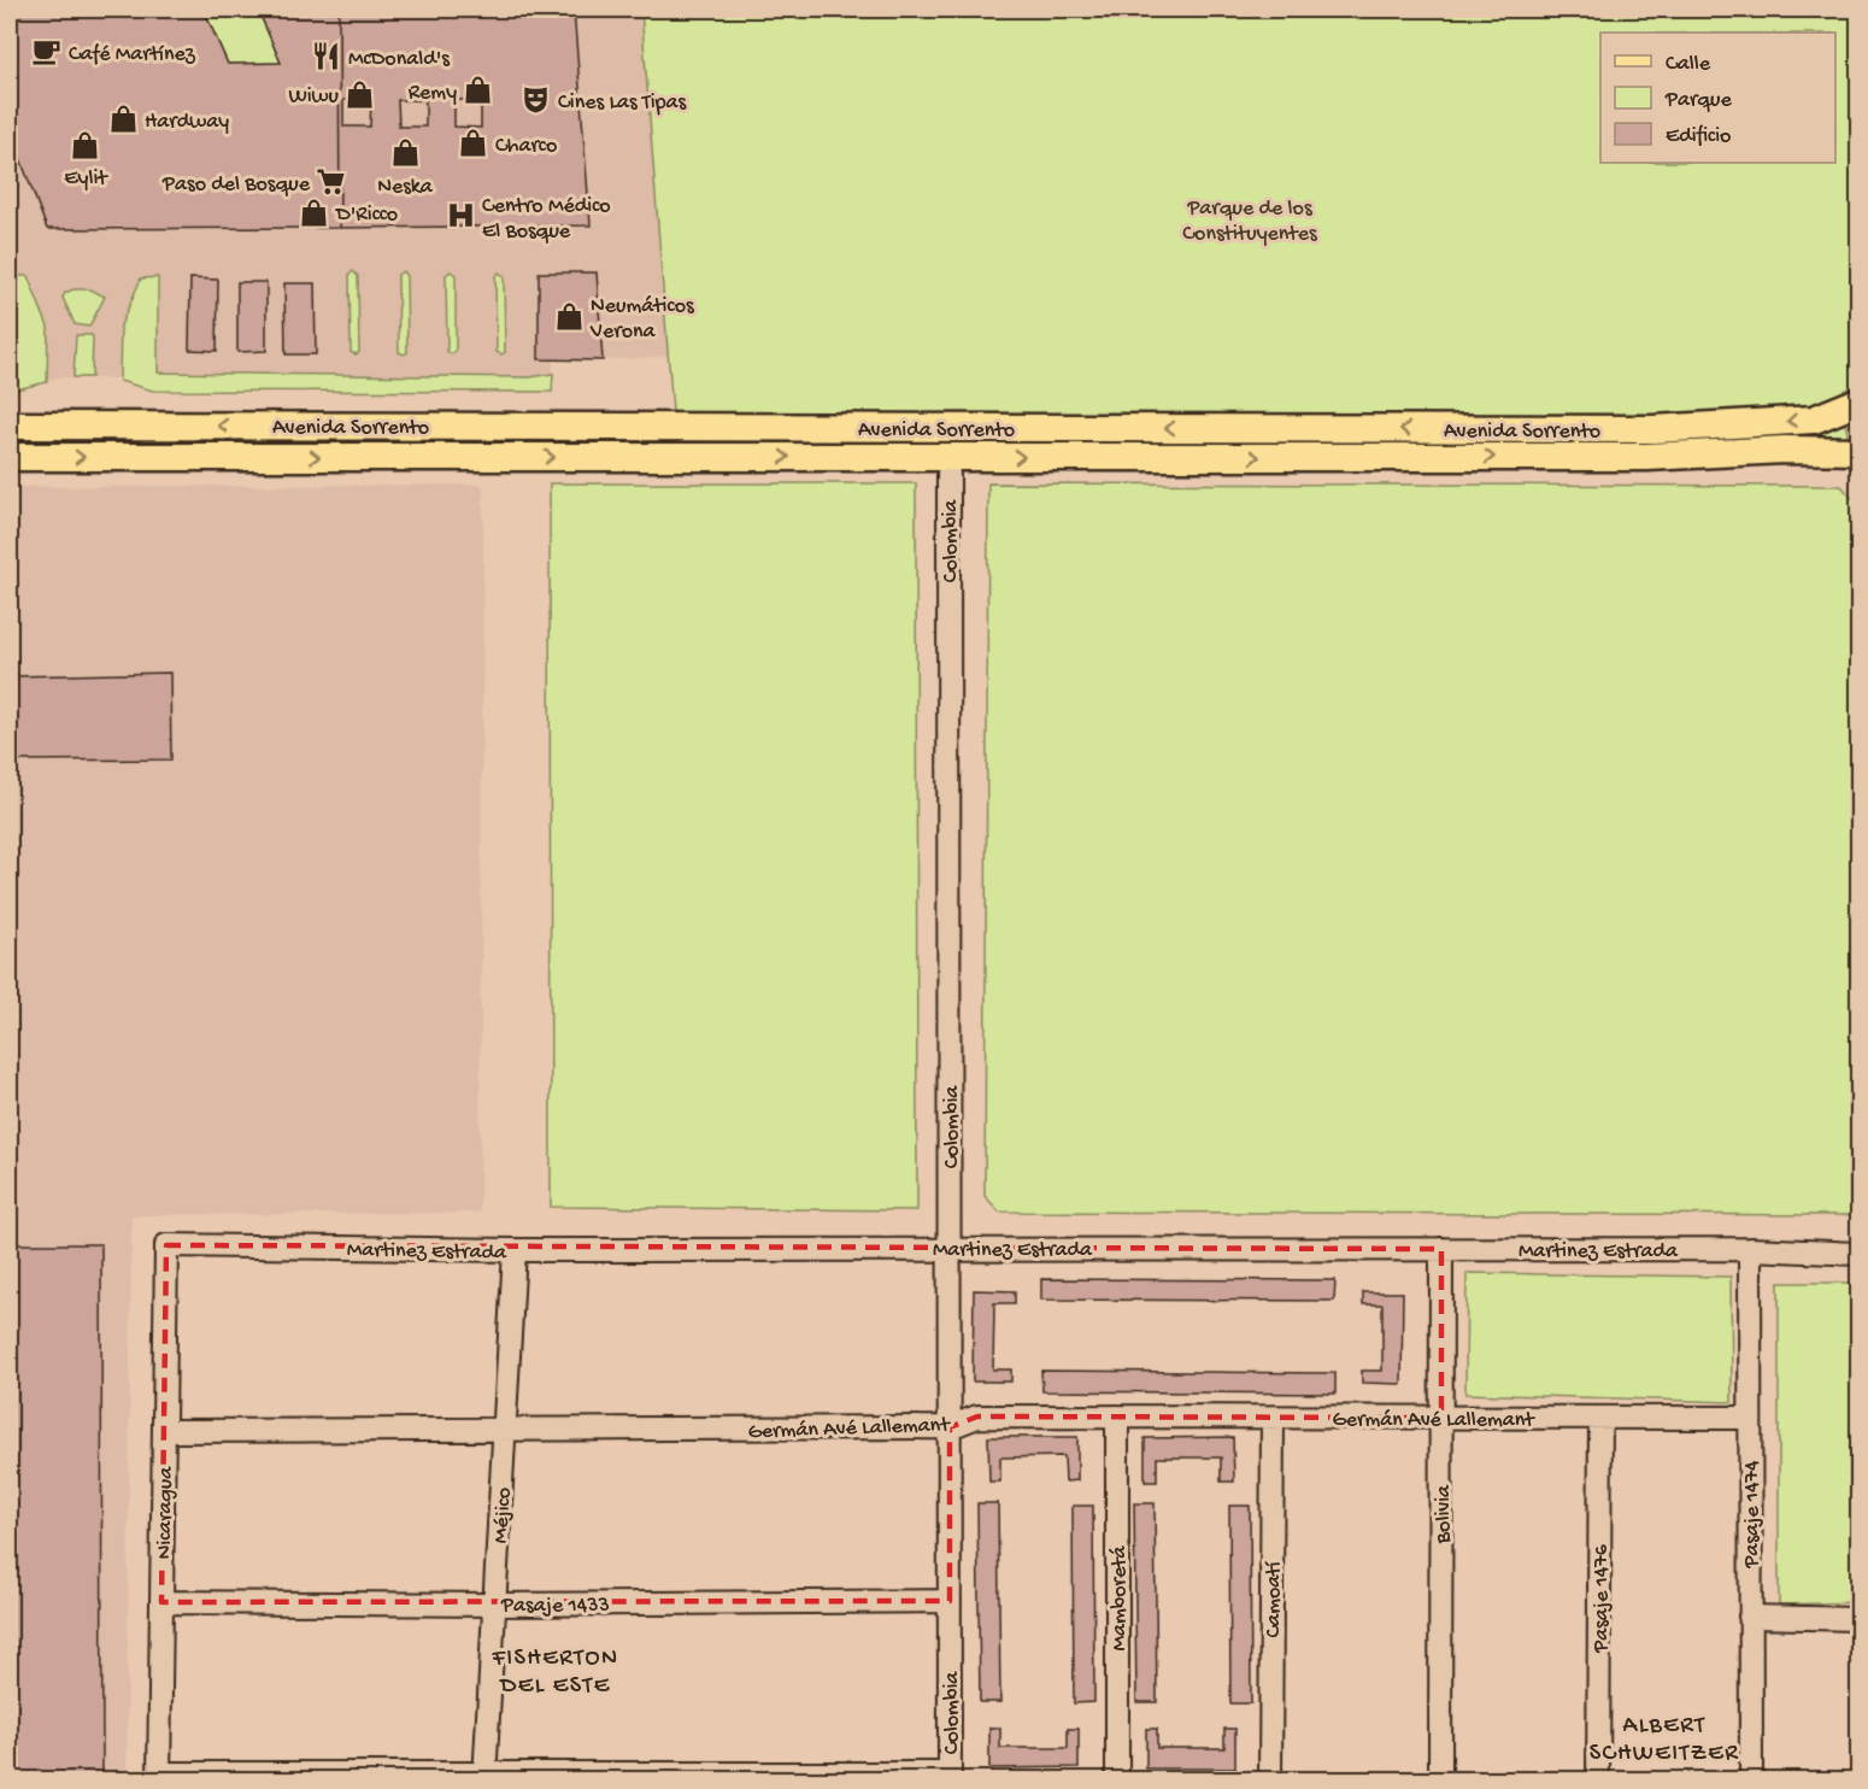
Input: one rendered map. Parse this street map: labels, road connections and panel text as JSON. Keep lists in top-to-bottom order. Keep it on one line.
{"streets":{"main road":["Avenida Sorrento"],"street":["Colombia","Martinez Estrada","Germán Avé Lallemant","Nicaragua","Bolivia","Pasaje 1474","Méjico","Mamboretá","Pasaje 1476","Camoatí","Pasaje 1433"]},"crossings":[["Colombia","Martinez Estrada"],["Colombia","Germán Avé Lallemant"],["Colombia","Pasaje 1433"],["Martinez Estrada","Nicaragua"],["Martinez Estrada","Bolivia"],["Martinez Estrada","Pasaje 1474"],["Martinez Estrada","Méjico"],["Germán Avé Lallemant","Nicaragua"],["Germán Avé Lallemant","Bolivia"],["Germán Avé Lallemant","Pasaje 1474"],["Germán Avé Lallemant","Méjico"],["Germán Avé Lallemant","Mamboretá"],["Germán Avé Lallemant","Pasaje 1476"],["Germán Avé Lallemant","Camoatí"],["Nicaragua","Pasaje 1433"],["Méjico","Pasaje 1433"]],"districts":["FISHERTON DEL ESTE","ALBERT SCHWEITZER"],"parks":["Parque de los Constituyentes"],"places":{"cafe":["Café Martínez"],"restaurant":["McDonald's"],"shop":["Remy","Wiwu","Hardway","Charco","Eylit","Neska","D'Ricco","Neumáticos Verona"],"theatre":["Cines Las Tipas"],"supermarket":["Paso del Bosque"],"hospital":["Centro Médico El Bosque"]},"legend":["Calle","Parque","Edificio"]}
